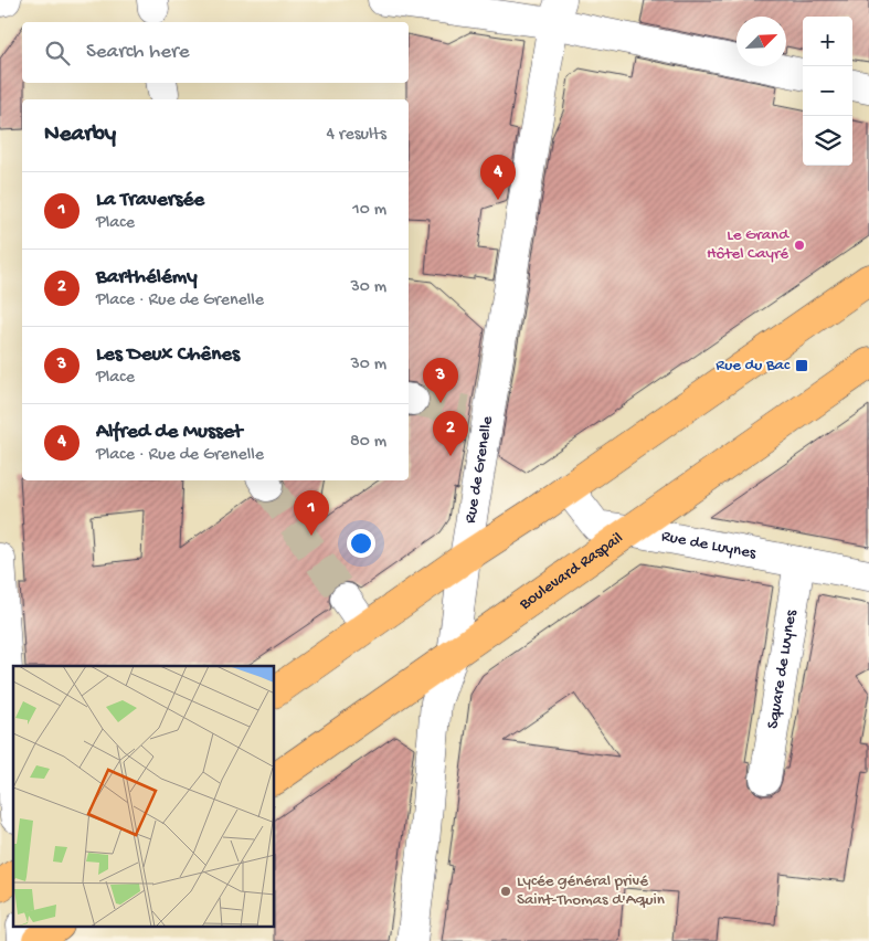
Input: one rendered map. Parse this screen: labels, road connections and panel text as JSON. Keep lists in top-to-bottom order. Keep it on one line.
{"streets":{"main road":["Boulevard Raspail"],"street":["Rue de Grenelle","Rue de Luynes","Square de Luynes"]},"crossings":[["Rue de Grenelle","Boulevard Raspail"],["Rue de Luynes","Boulevard Raspail"],["Rue de Luynes","Square de Luynes"]],"places":{"other":["Le Grand Hôtel Cayré","Lycée général privé Saint-Thomas d'Aquin"],"transit":["Rue du Bac"]},"north":"top right","page":{"map_buttons":["+","−"],"search":"Search here","heading":["Nearby","4 results"],"pins":["4","3","2","1"],"list":[{"mark":"1","name":"La Traversée","note":"Place","value":"10 m"},{"mark":"2","name":"Barthélémy","note":"Place · Rue de Grenelle","value":"30 m"},{"mark":"3","name":"Les Deux Chênes","note":"Place","value":"30 m"},{"mark":"4","name":"Alfred de Musset","note":"Place · Rue de Grenelle","value":"80 m"}]}}
